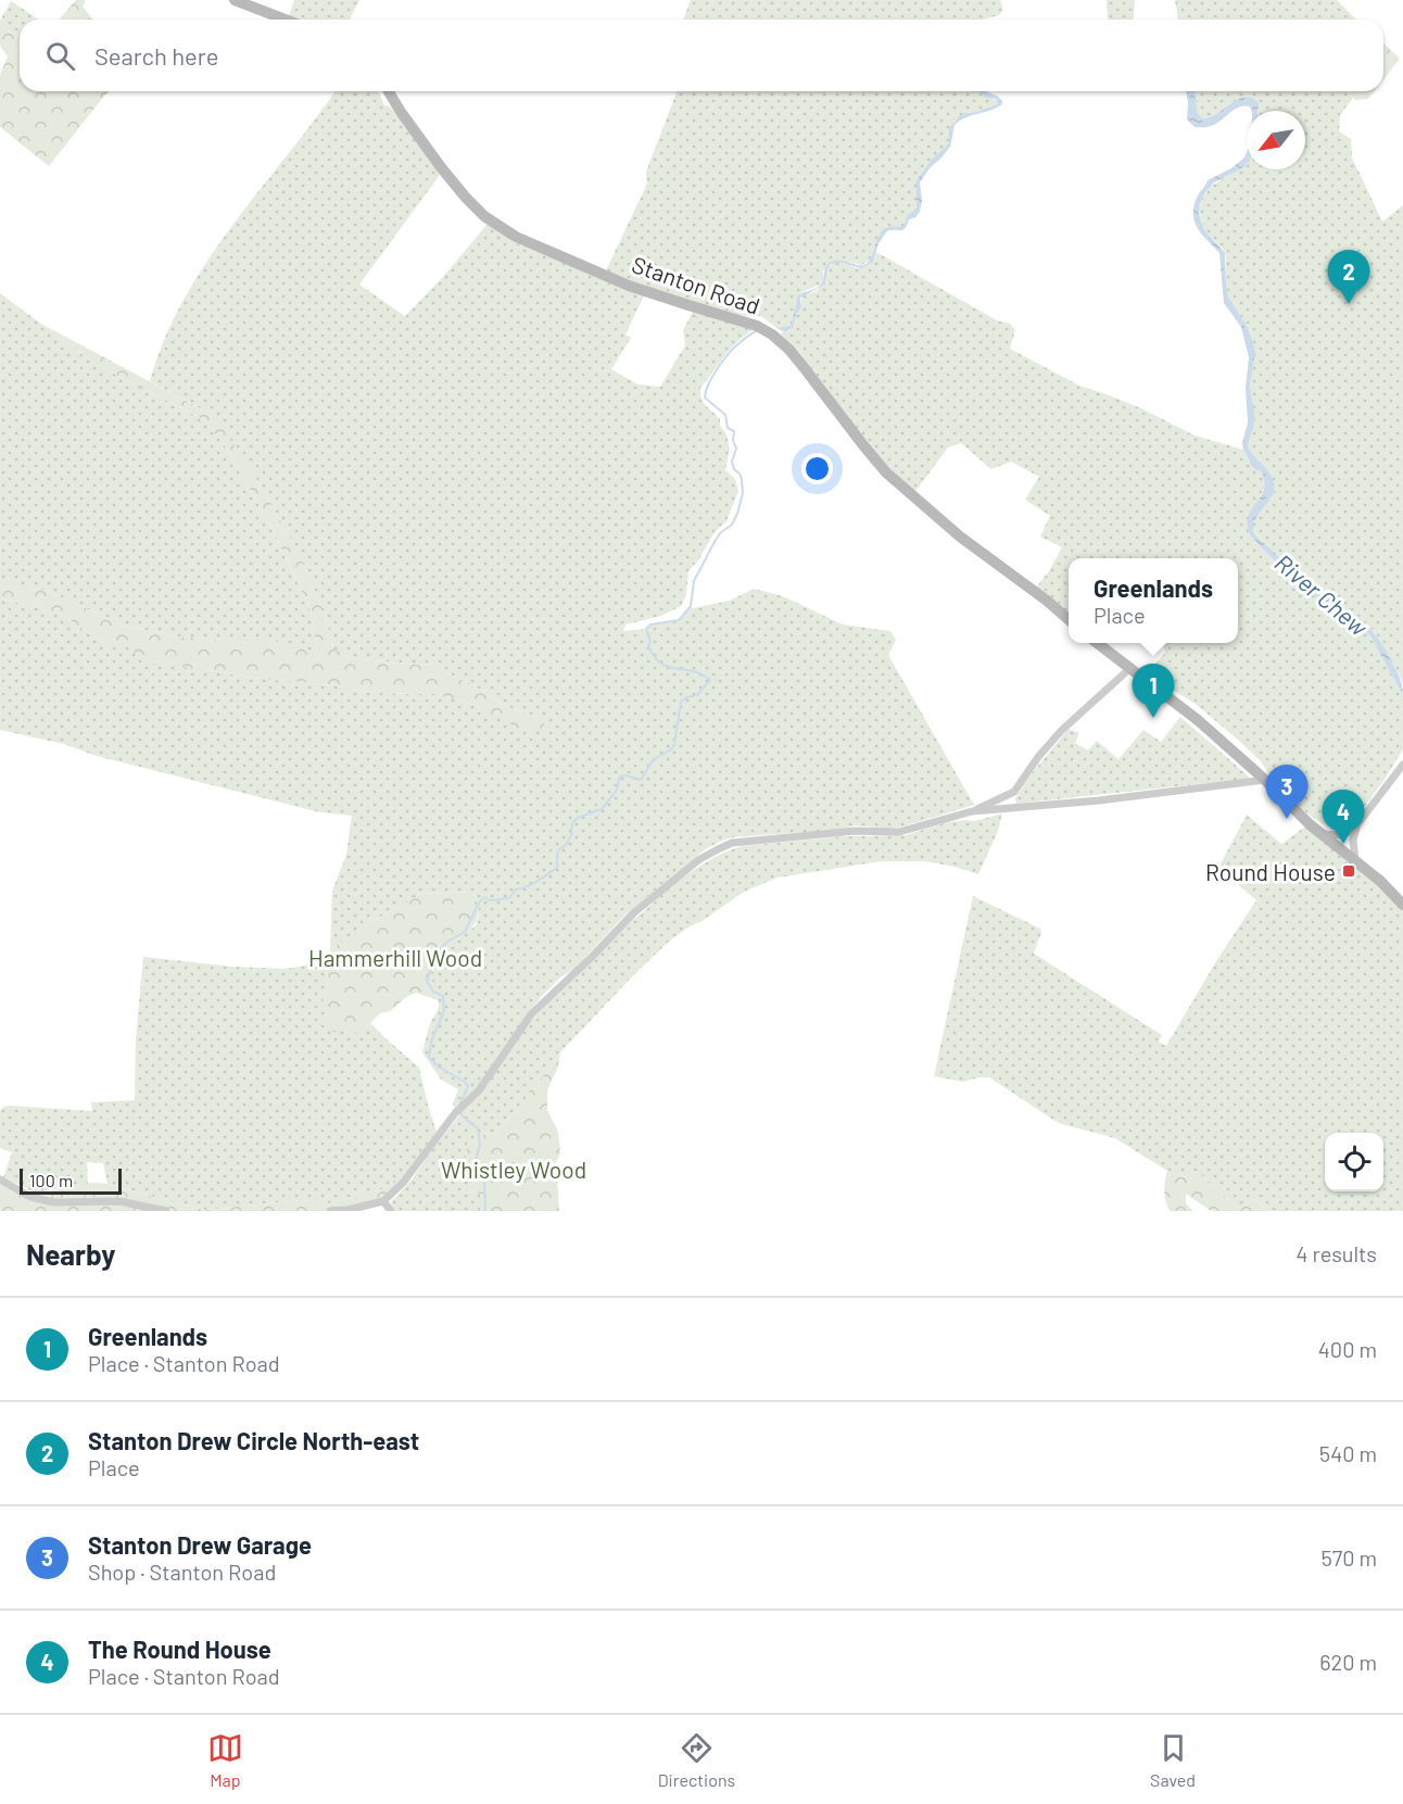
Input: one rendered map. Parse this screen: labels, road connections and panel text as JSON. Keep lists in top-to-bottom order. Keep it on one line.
{"streets":{"main road":["Stanton Road"]},"water":["River Chew"],"parks":["Hammerhill Wood","Whistley Wood"],"places":{"transit":["Round House"]},"scale_bar":"100 m","north":"bottom left","page":{"search":"Search here","pins":["2","1","3","4"],"popup":["Greenlands","Place"],"scale":"100 m","heading":["Nearby","4 results"],"list":[{"mark":"1","name":"Greenlands","note":"Place · Stanton Road","value":"400 m"},{"mark":"2","name":"Stanton Drew Circle North-east","note":"Place","value":"540 m"},{"mark":"3","name":"Stanton Drew Garage","note":"Shop · Stanton Road","value":"570 m"},{"mark":"4","name":"The Round House","note":"Place · Stanton Road","value":"620 m"}],"nav":["Map","Directions","Saved"]}}
